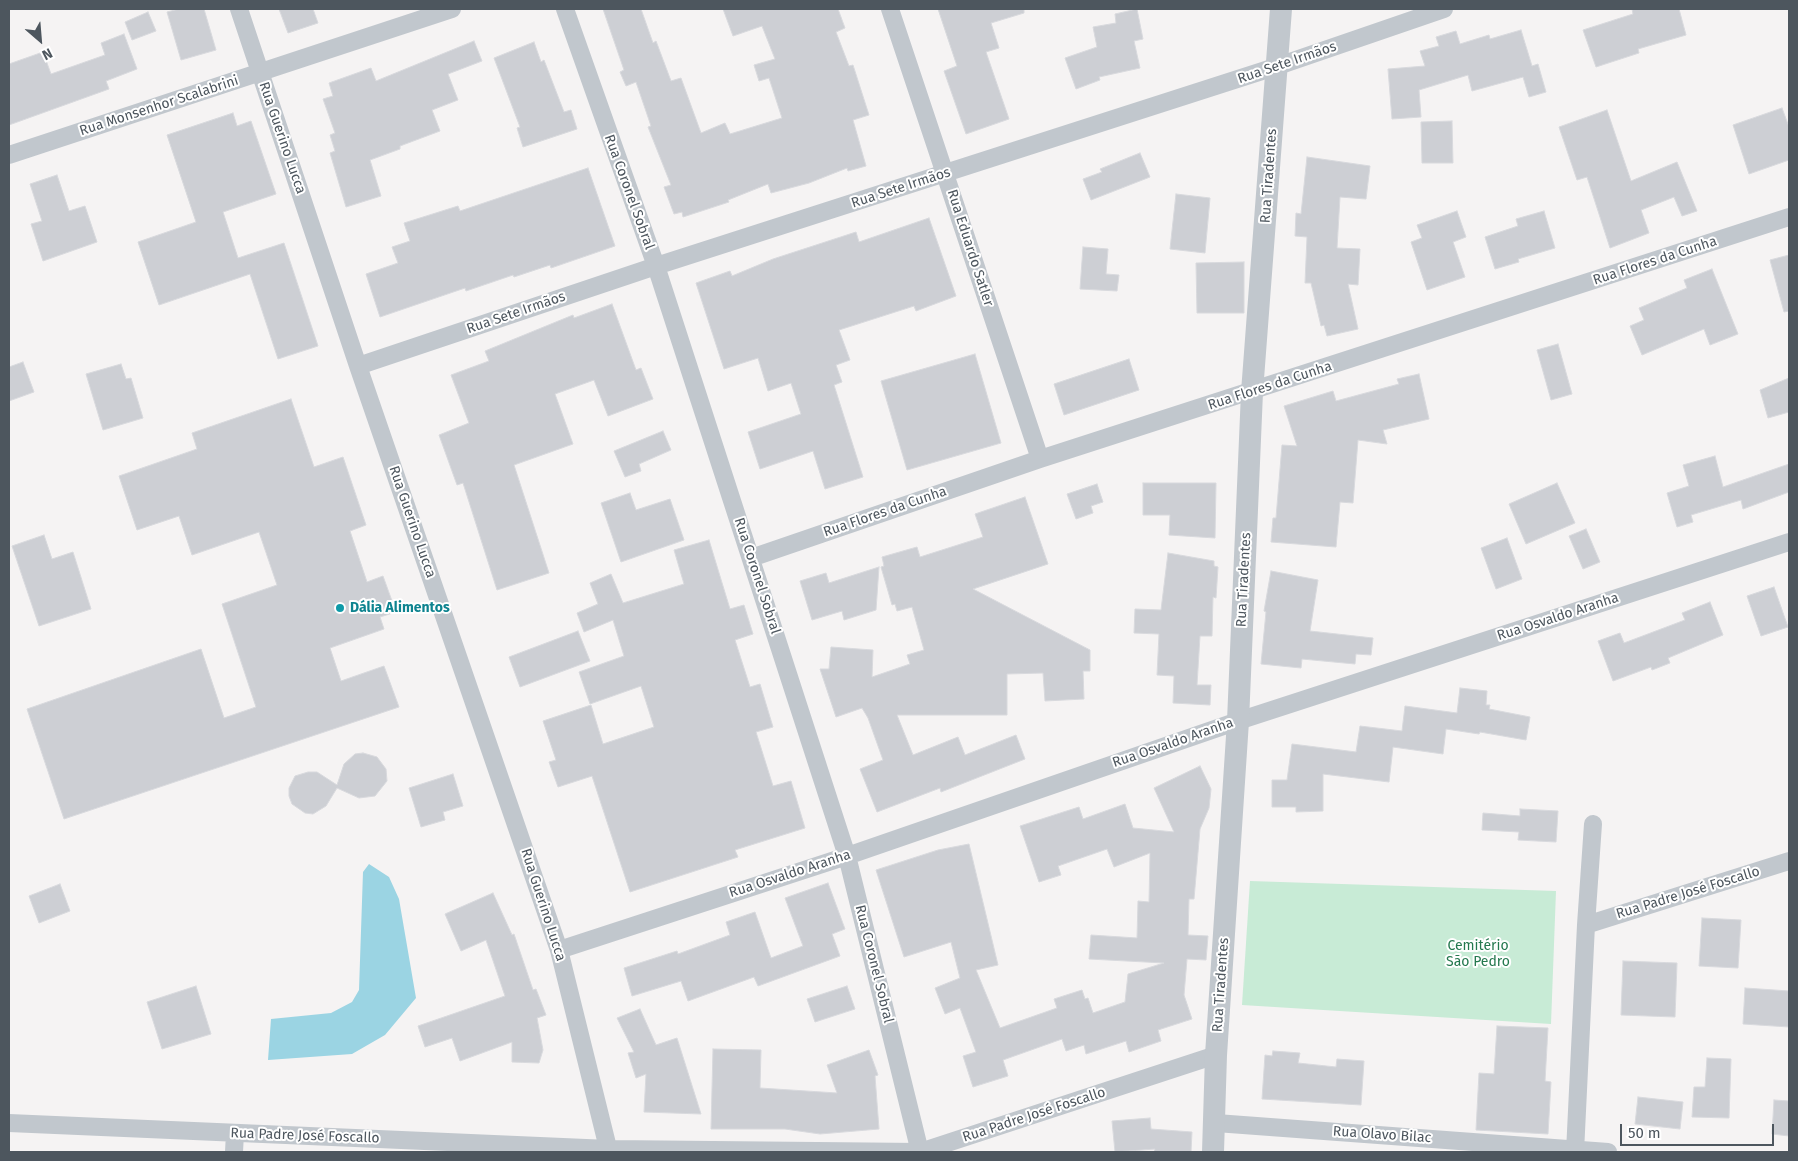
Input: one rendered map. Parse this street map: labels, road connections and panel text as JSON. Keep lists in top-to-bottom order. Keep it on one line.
{"streets":{"street":["Rua Sete Irmãos","Rua Monsenhor Scalabrini","Rua Guerino Lucca","Rua Tiradentes","Rua Coronel Sobral","Rua Eduardo Satler","Rua Flores da Cunha","Rua Osvaldo Aranha","Rua Padre José Foscallo","Rua Olavo Bilac"]},"crossings":[["Rua Sete Irmãos","Rua Guerino Lucca"],["Rua Sete Irmãos","Rua Tiradentes"],["Rua Sete Irmãos","Rua Coronel Sobral"],["Rua Sete Irmãos","Rua Eduardo Satler"],["Rua Monsenhor Scalabrini","Rua Guerino Lucca"],["Rua Guerino Lucca","Rua Osvaldo Aranha"],["Rua Guerino Lucca","Rua Padre José Foscallo"],["Rua Tiradentes","Rua Flores da Cunha"],["Rua Tiradentes","Rua Osvaldo Aranha"],["Rua Tiradentes","Rua Padre José Foscallo"],["Rua Tiradentes","Rua Olavo Bilac"],["Rua Coronel Sobral","Rua Flores da Cunha"],["Rua Coronel Sobral","Rua Osvaldo Aranha"],["Rua Coronel Sobral","Rua Padre José Foscallo"],["Rua Eduardo Satler","Rua Flores da Cunha"]],"parks":["Cemitério São Pedro"],"places":["Dália Alimentos"],"scale_bar":"50 m","north":"bottom right"}
